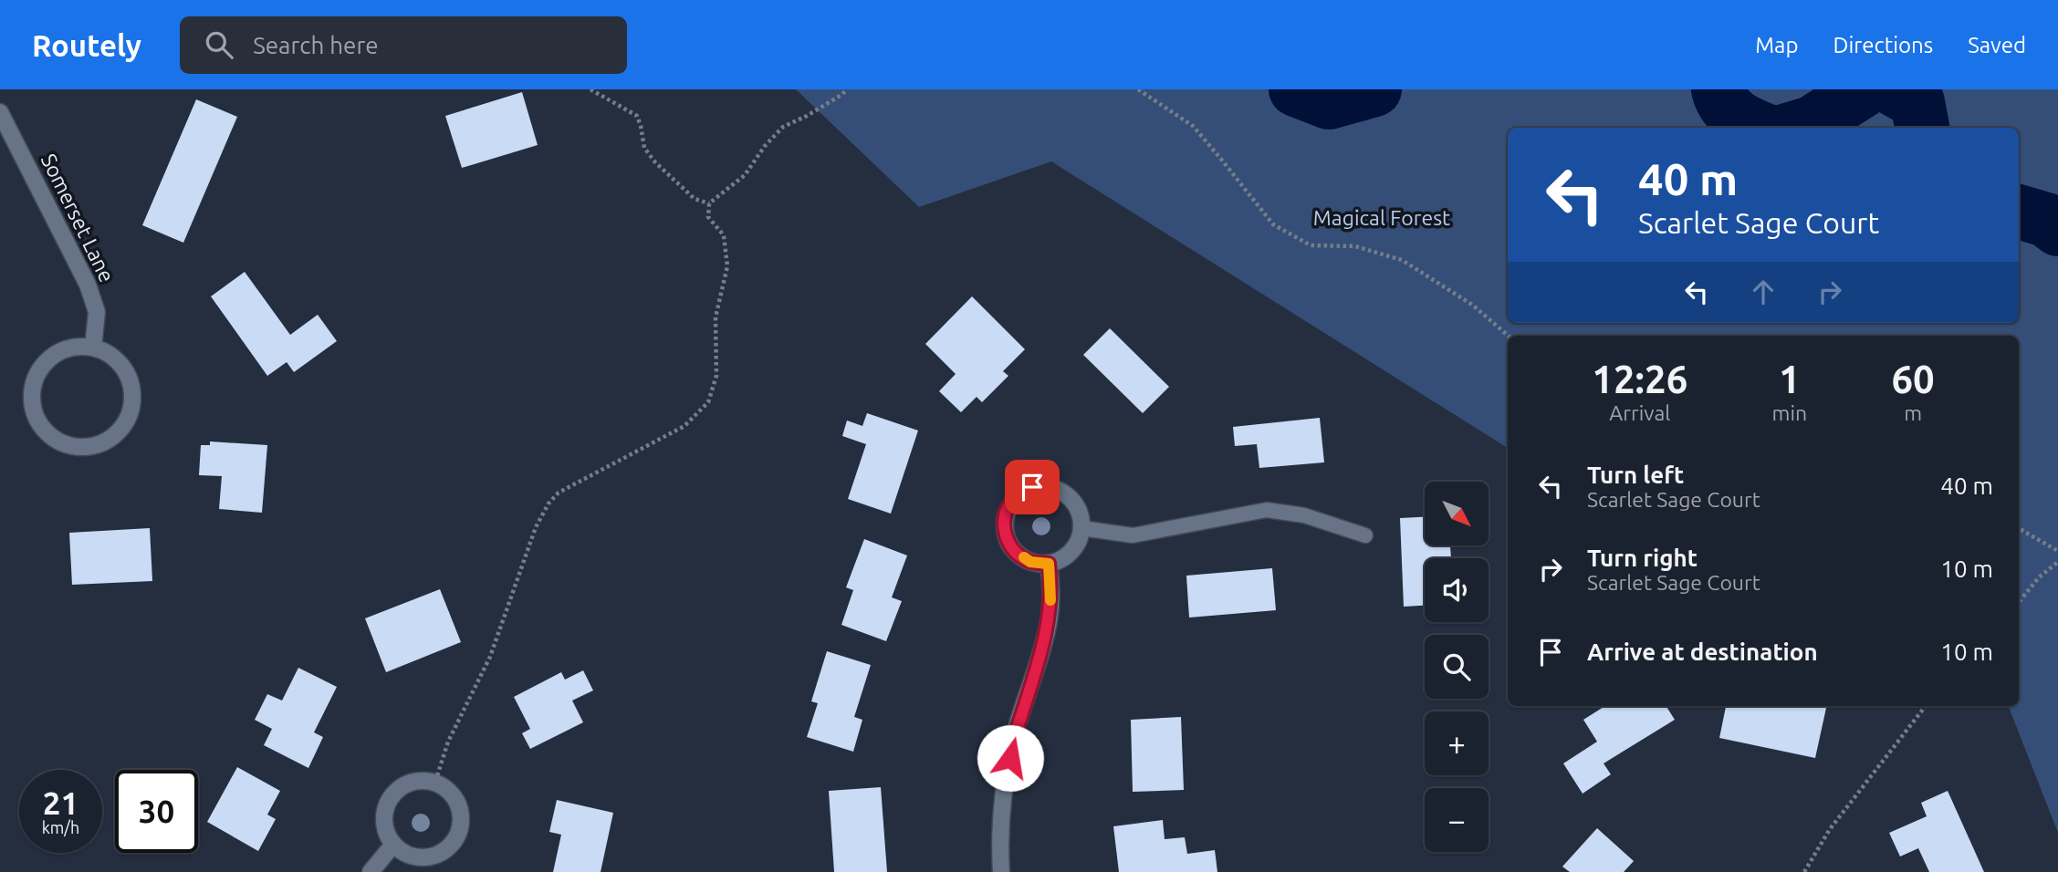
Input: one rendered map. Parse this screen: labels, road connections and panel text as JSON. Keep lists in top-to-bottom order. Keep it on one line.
{"streets":{"street":["Somerset Lane"]},"parks":["Magical Forest"],"north":"bottom right","page":{"header":"Routely","search":"Search here","nav":["Map","Directions","Saved"],"turn":["40 m","Scarlet Sage Court"],"eta":["12:26","Arrival","1","min","60","m"],"list":[{"name":"Turn left","note":"Scarlet Sage Court","value":"40 m"},{"name":"Turn right","note":"Scarlet Sage Court","value":"10 m"},{"name":"Arrive at destination","value":"10 m"}],"map_buttons":["+","−"],"speed":"21 km/h","limit":"30"}}
